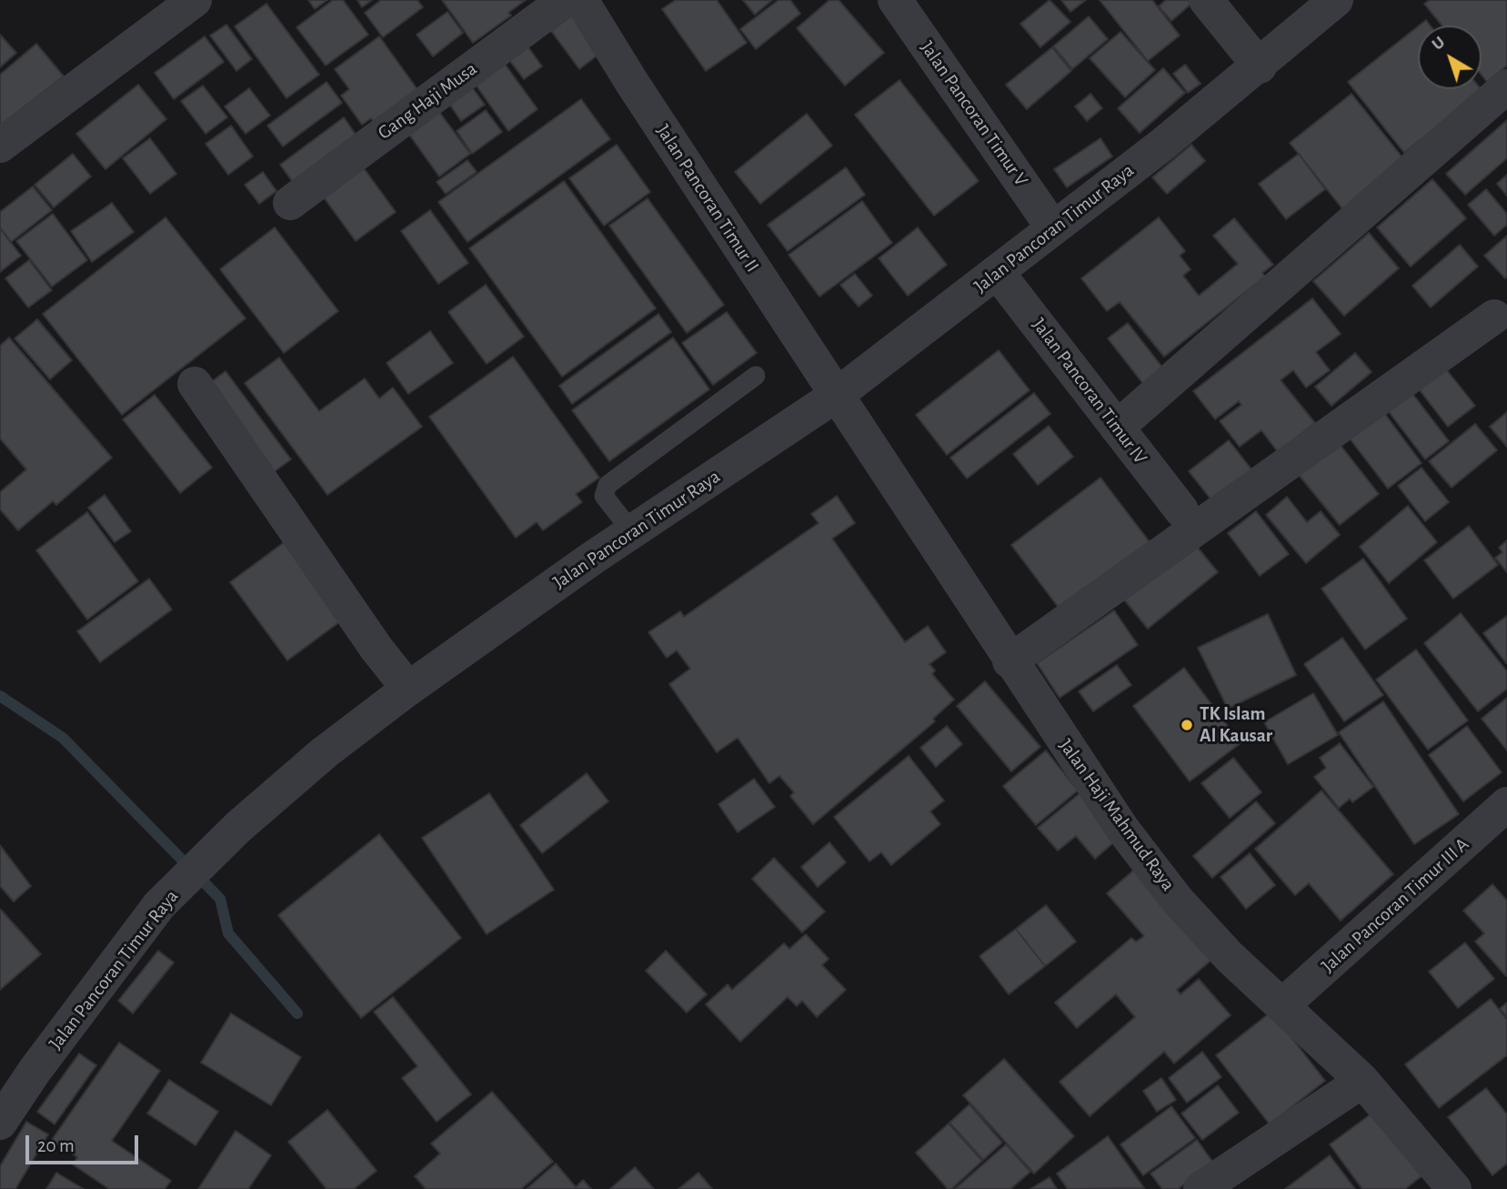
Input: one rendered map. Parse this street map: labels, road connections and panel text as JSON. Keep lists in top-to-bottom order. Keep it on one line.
{"streets":{"street":["Gang Haji Musa","Jalan Pancoran Timur V","Jalan Pancoran Timur II","Jalan Pancoran Timur Raya","Jalan Pancoran Timur IV","Jalan Haji Mahmud Raya","Jalan Pancoran Timur III A"]},"crossings":[["Jalan Pancoran Timur V","Jalan Pancoran Timur Raya"],["Jalan Pancoran Timur II","Jalan Pancoran Timur Raya"],["Jalan Pancoran Timur II","Jalan Haji Mahmud Raya"],["Jalan Pancoran Timur Raya","Jalan Pancoran Timur IV"],["Jalan Pancoran Timur Raya","Jalan Haji Mahmud Raya"],["Jalan Haji Mahmud Raya","Jalan Pancoran Timur III A"]],"places":["TK Islam Al Kausar"],"scale_bar":"20 m","north":"top left"}
